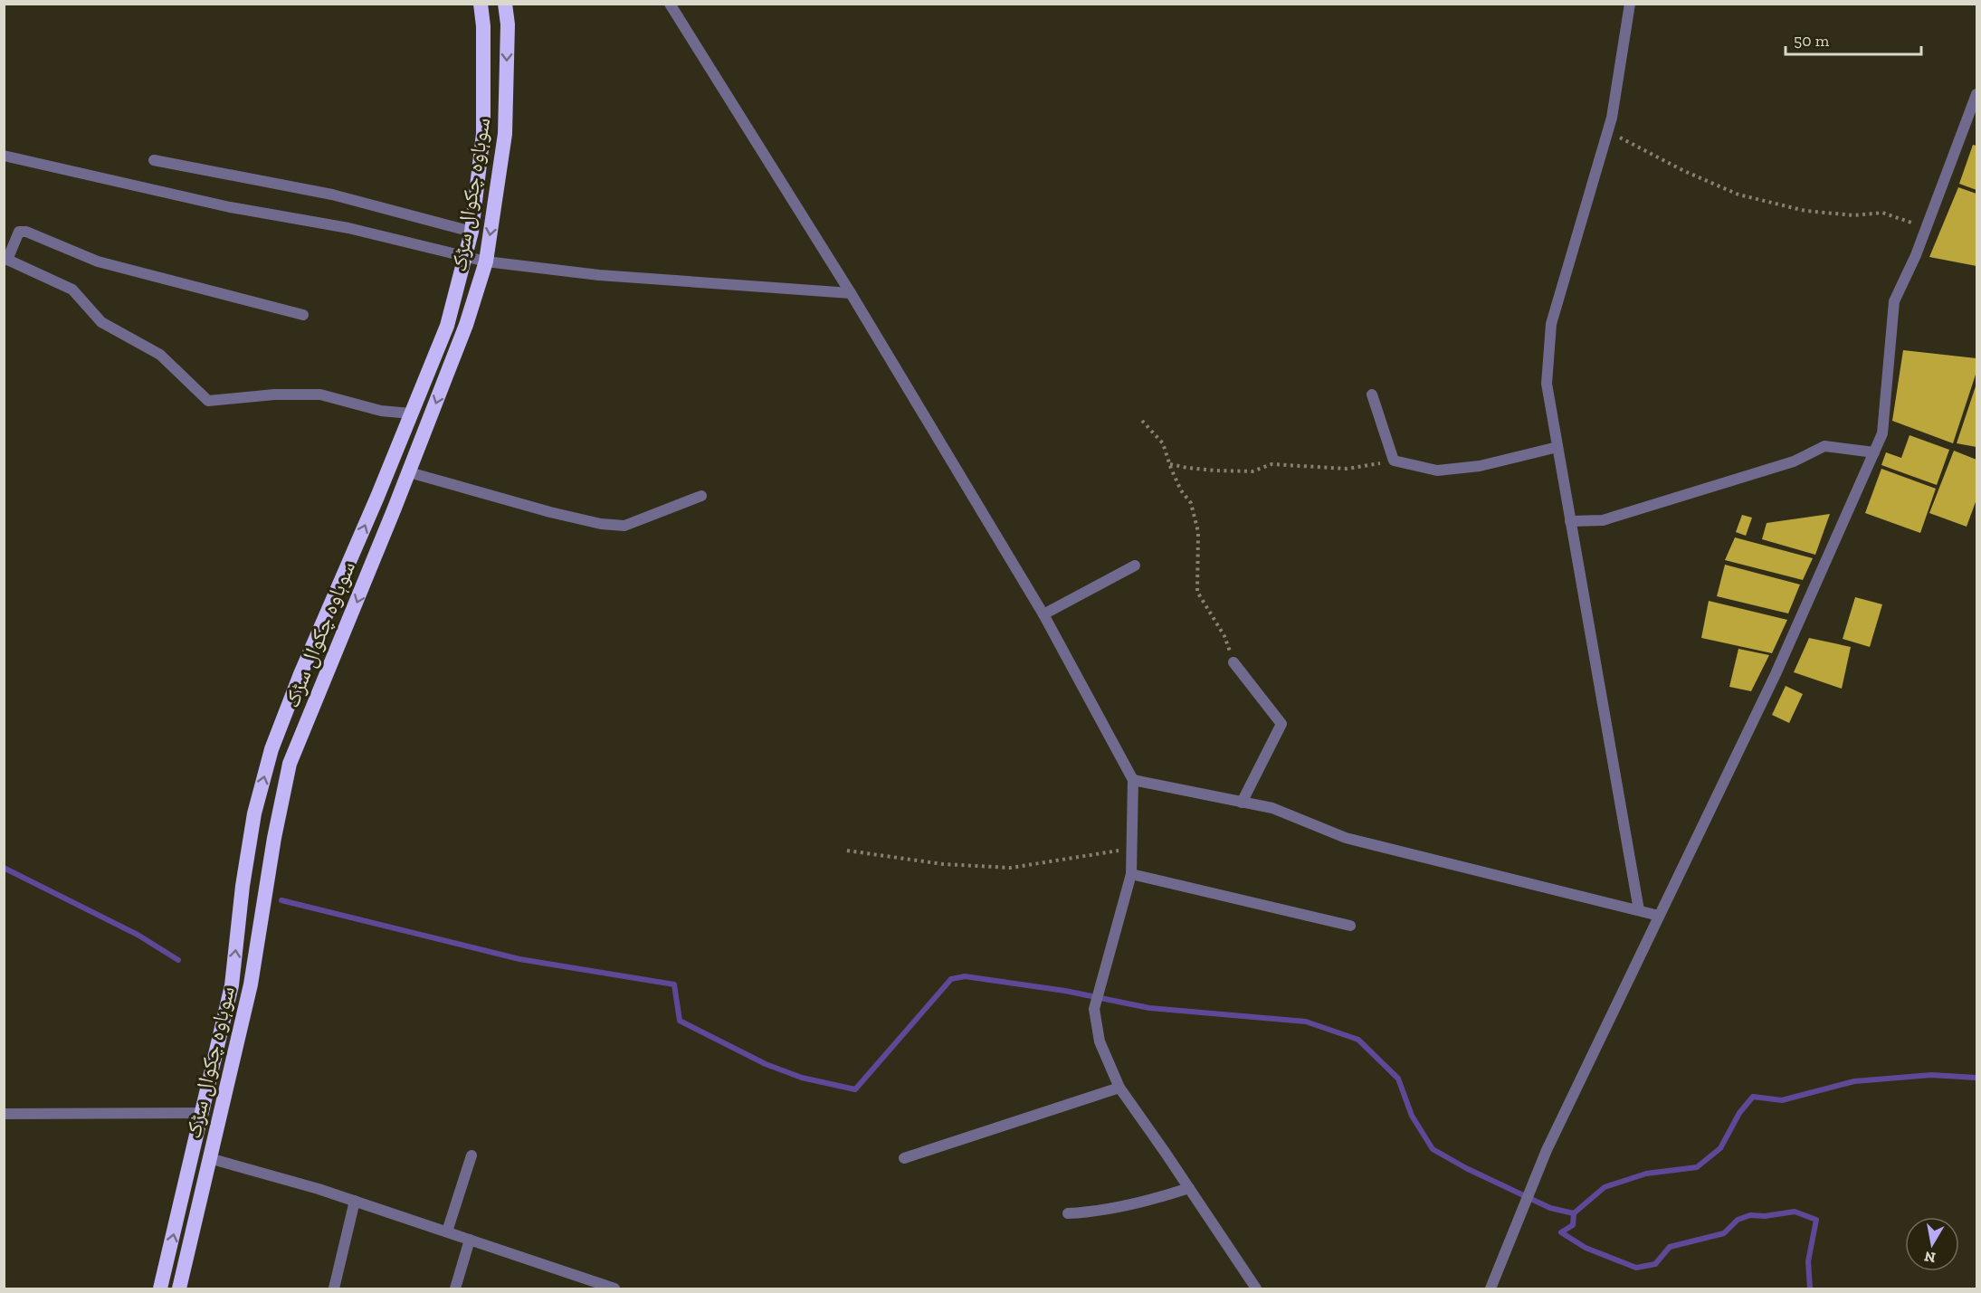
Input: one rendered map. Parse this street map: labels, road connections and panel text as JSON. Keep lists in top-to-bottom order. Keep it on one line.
{"streets":{"highway":["سوہاوہ چکوال سڑک"]},"scale_bar":"50 m","north":"bottom"}
